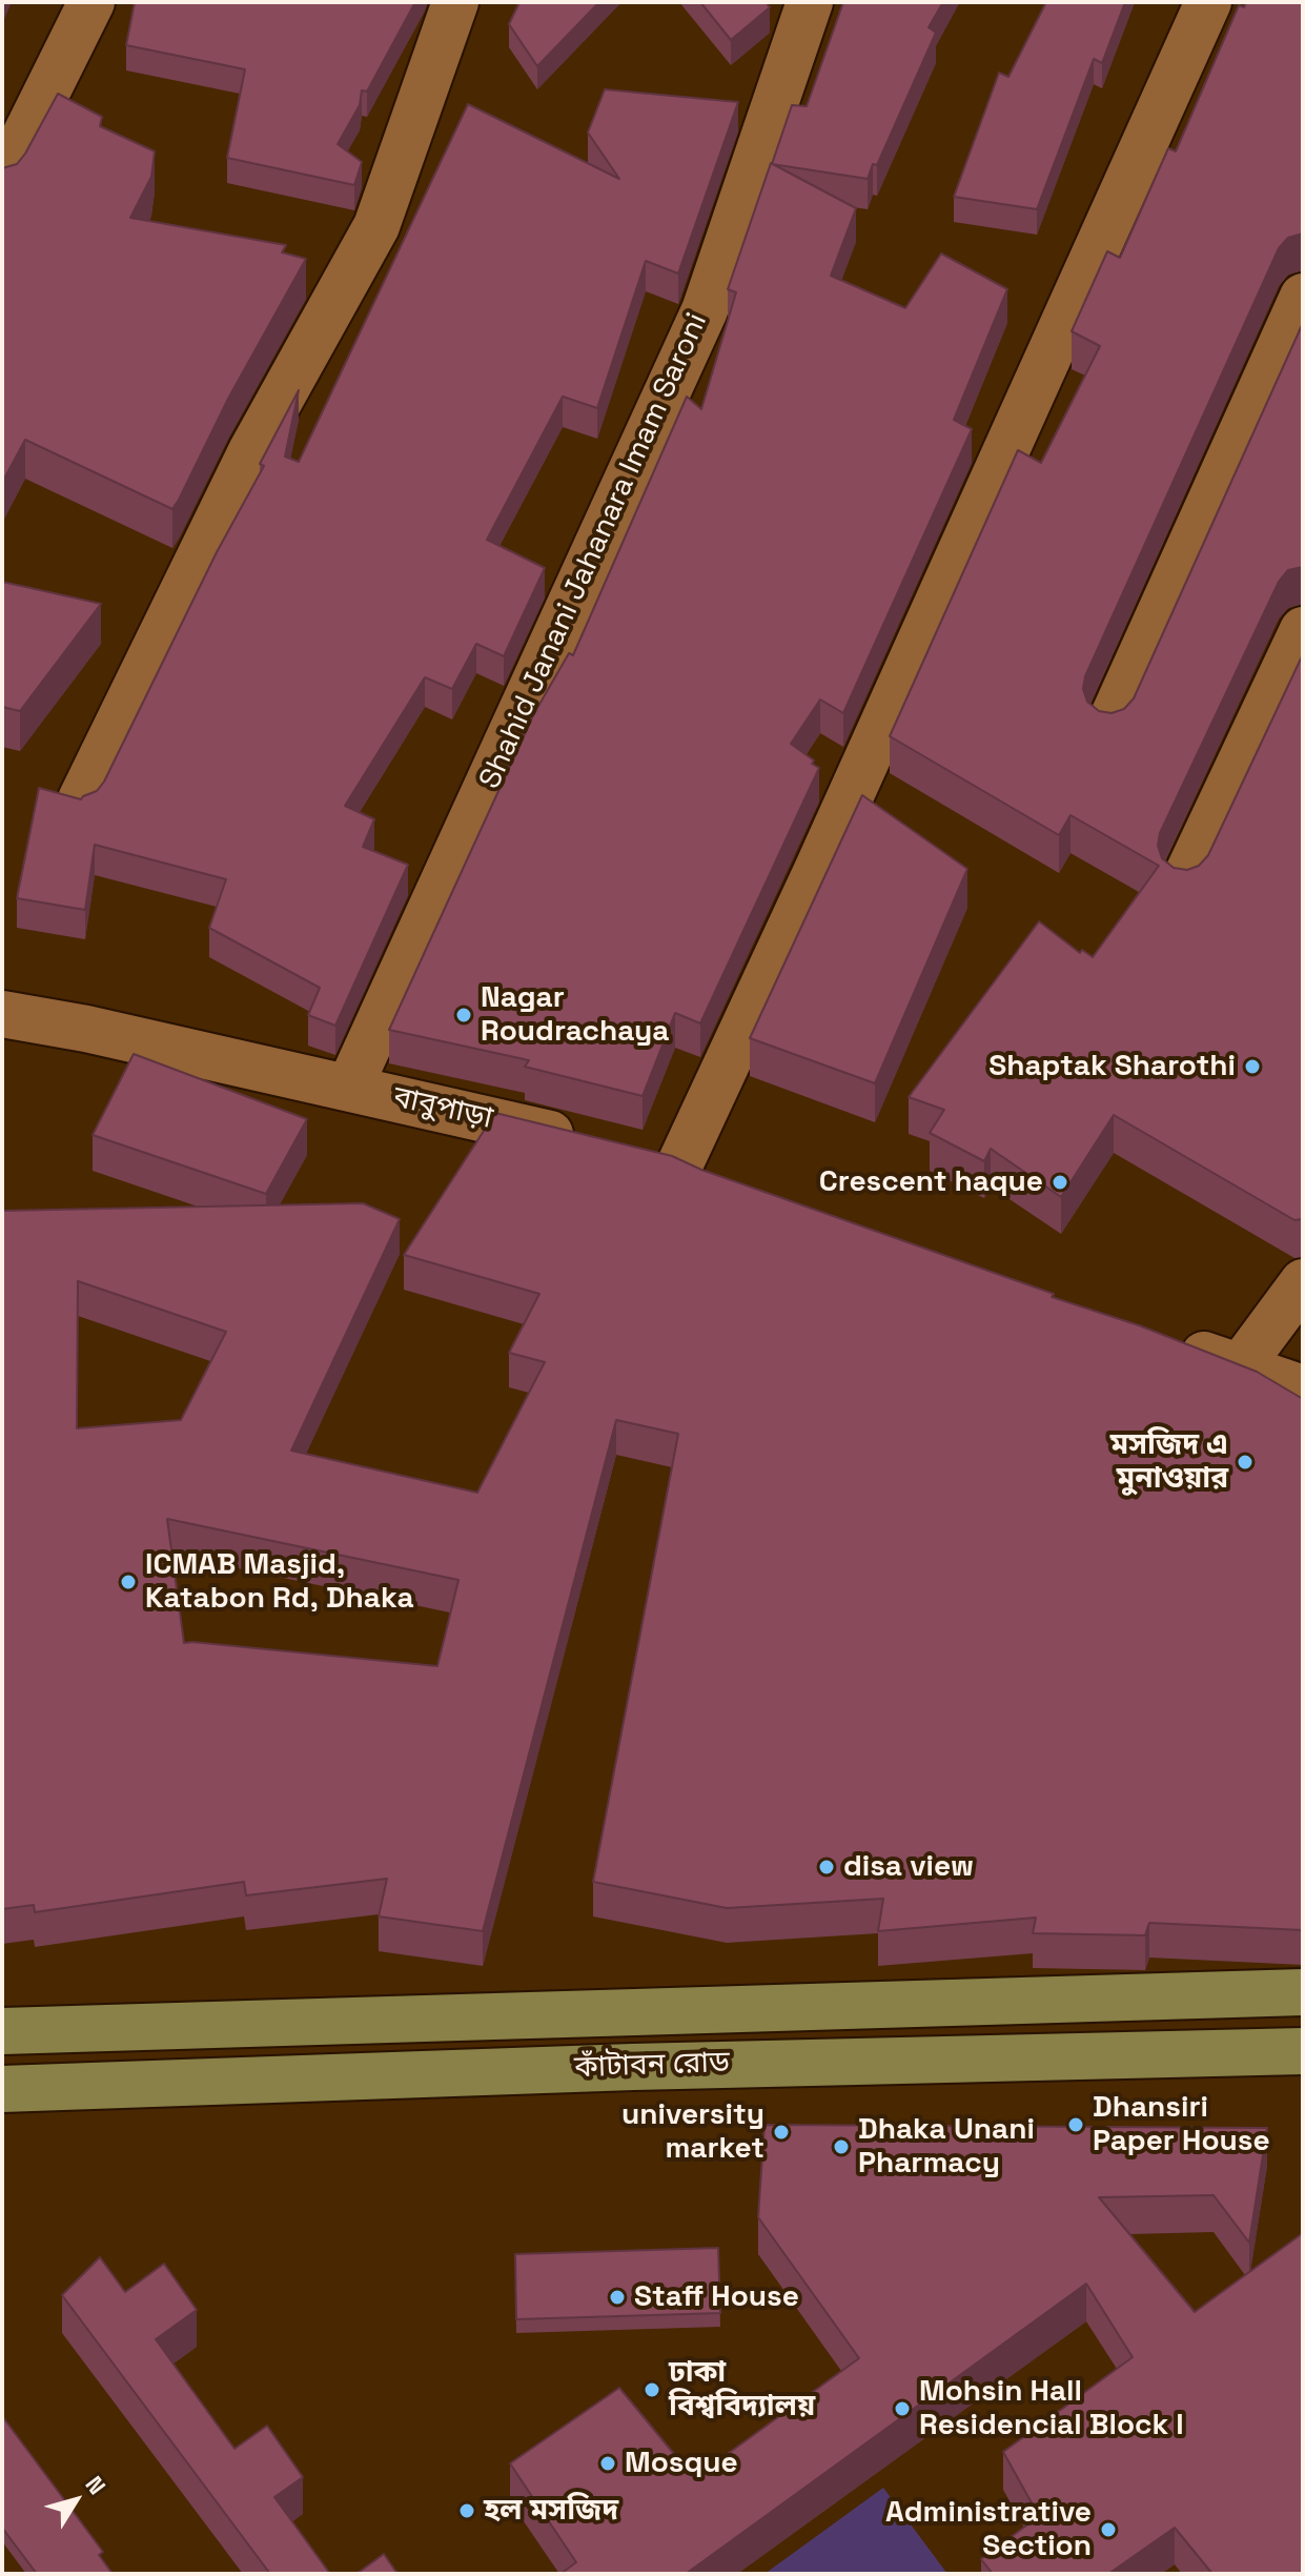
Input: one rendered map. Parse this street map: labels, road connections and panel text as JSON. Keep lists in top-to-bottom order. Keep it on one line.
{"streets":{"main road":["কাঁটাবন রোড"],"street":["Shahid Janani Jahanara Imam Saroni","বাবুপাড়া"]},"crossings":[["Shahid Janani Jahanara Imam Saroni","বাবুপাড়া"]],"places":["Nagar Roudrachaya","Shaptak Sharothi","Crescent haque","মসজিদ এ মুনাওয়ার","ICMAB Masjid, Katabon Rd, Dhaka","disa view","Dhansiri Paper House","university market","Dhaka Unani Pharmacy","Staff House","ঢাকা বিশ্ববিদ্যালয়","Mohsin Hall Residencial Block I","Mosque","হল মসজিদ","Administrative Section"],"north":"top right"}
